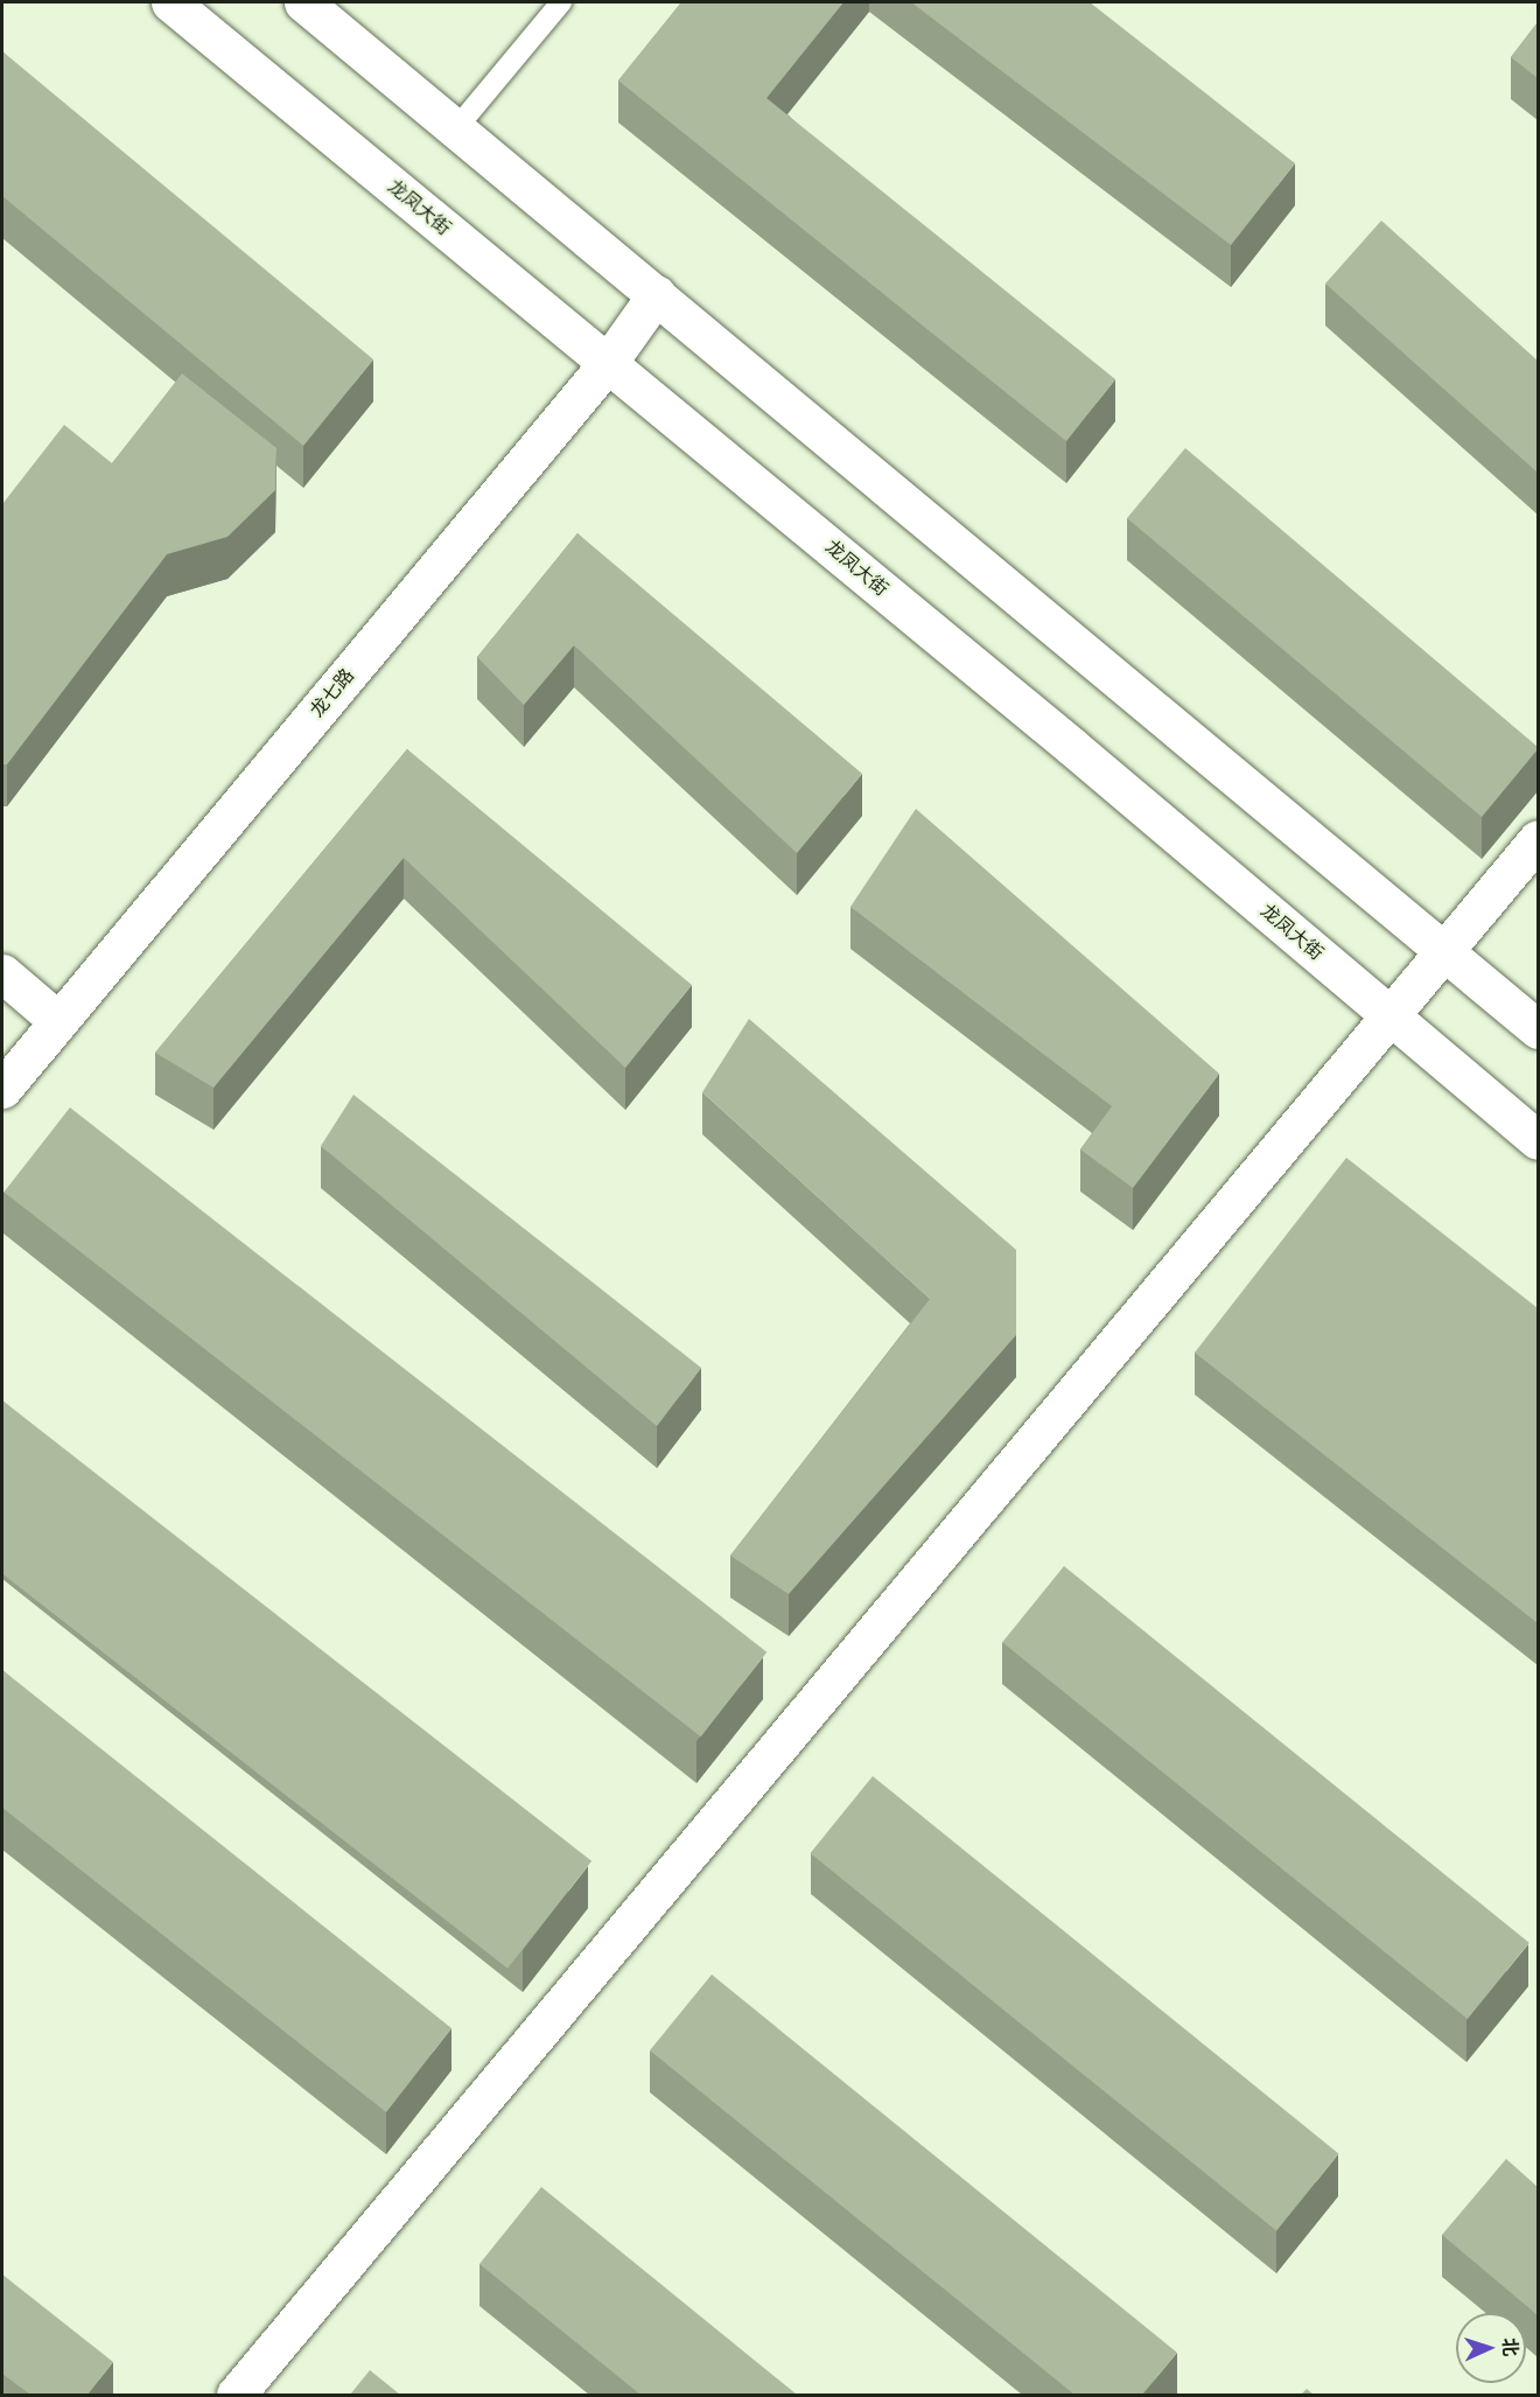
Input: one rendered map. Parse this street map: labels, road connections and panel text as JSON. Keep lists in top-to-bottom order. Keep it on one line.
{"streets":{"main road":["龙凤大街","龙七路"]},"crossings":[["龙凤大街","龙七路"]],"north":"right"}
